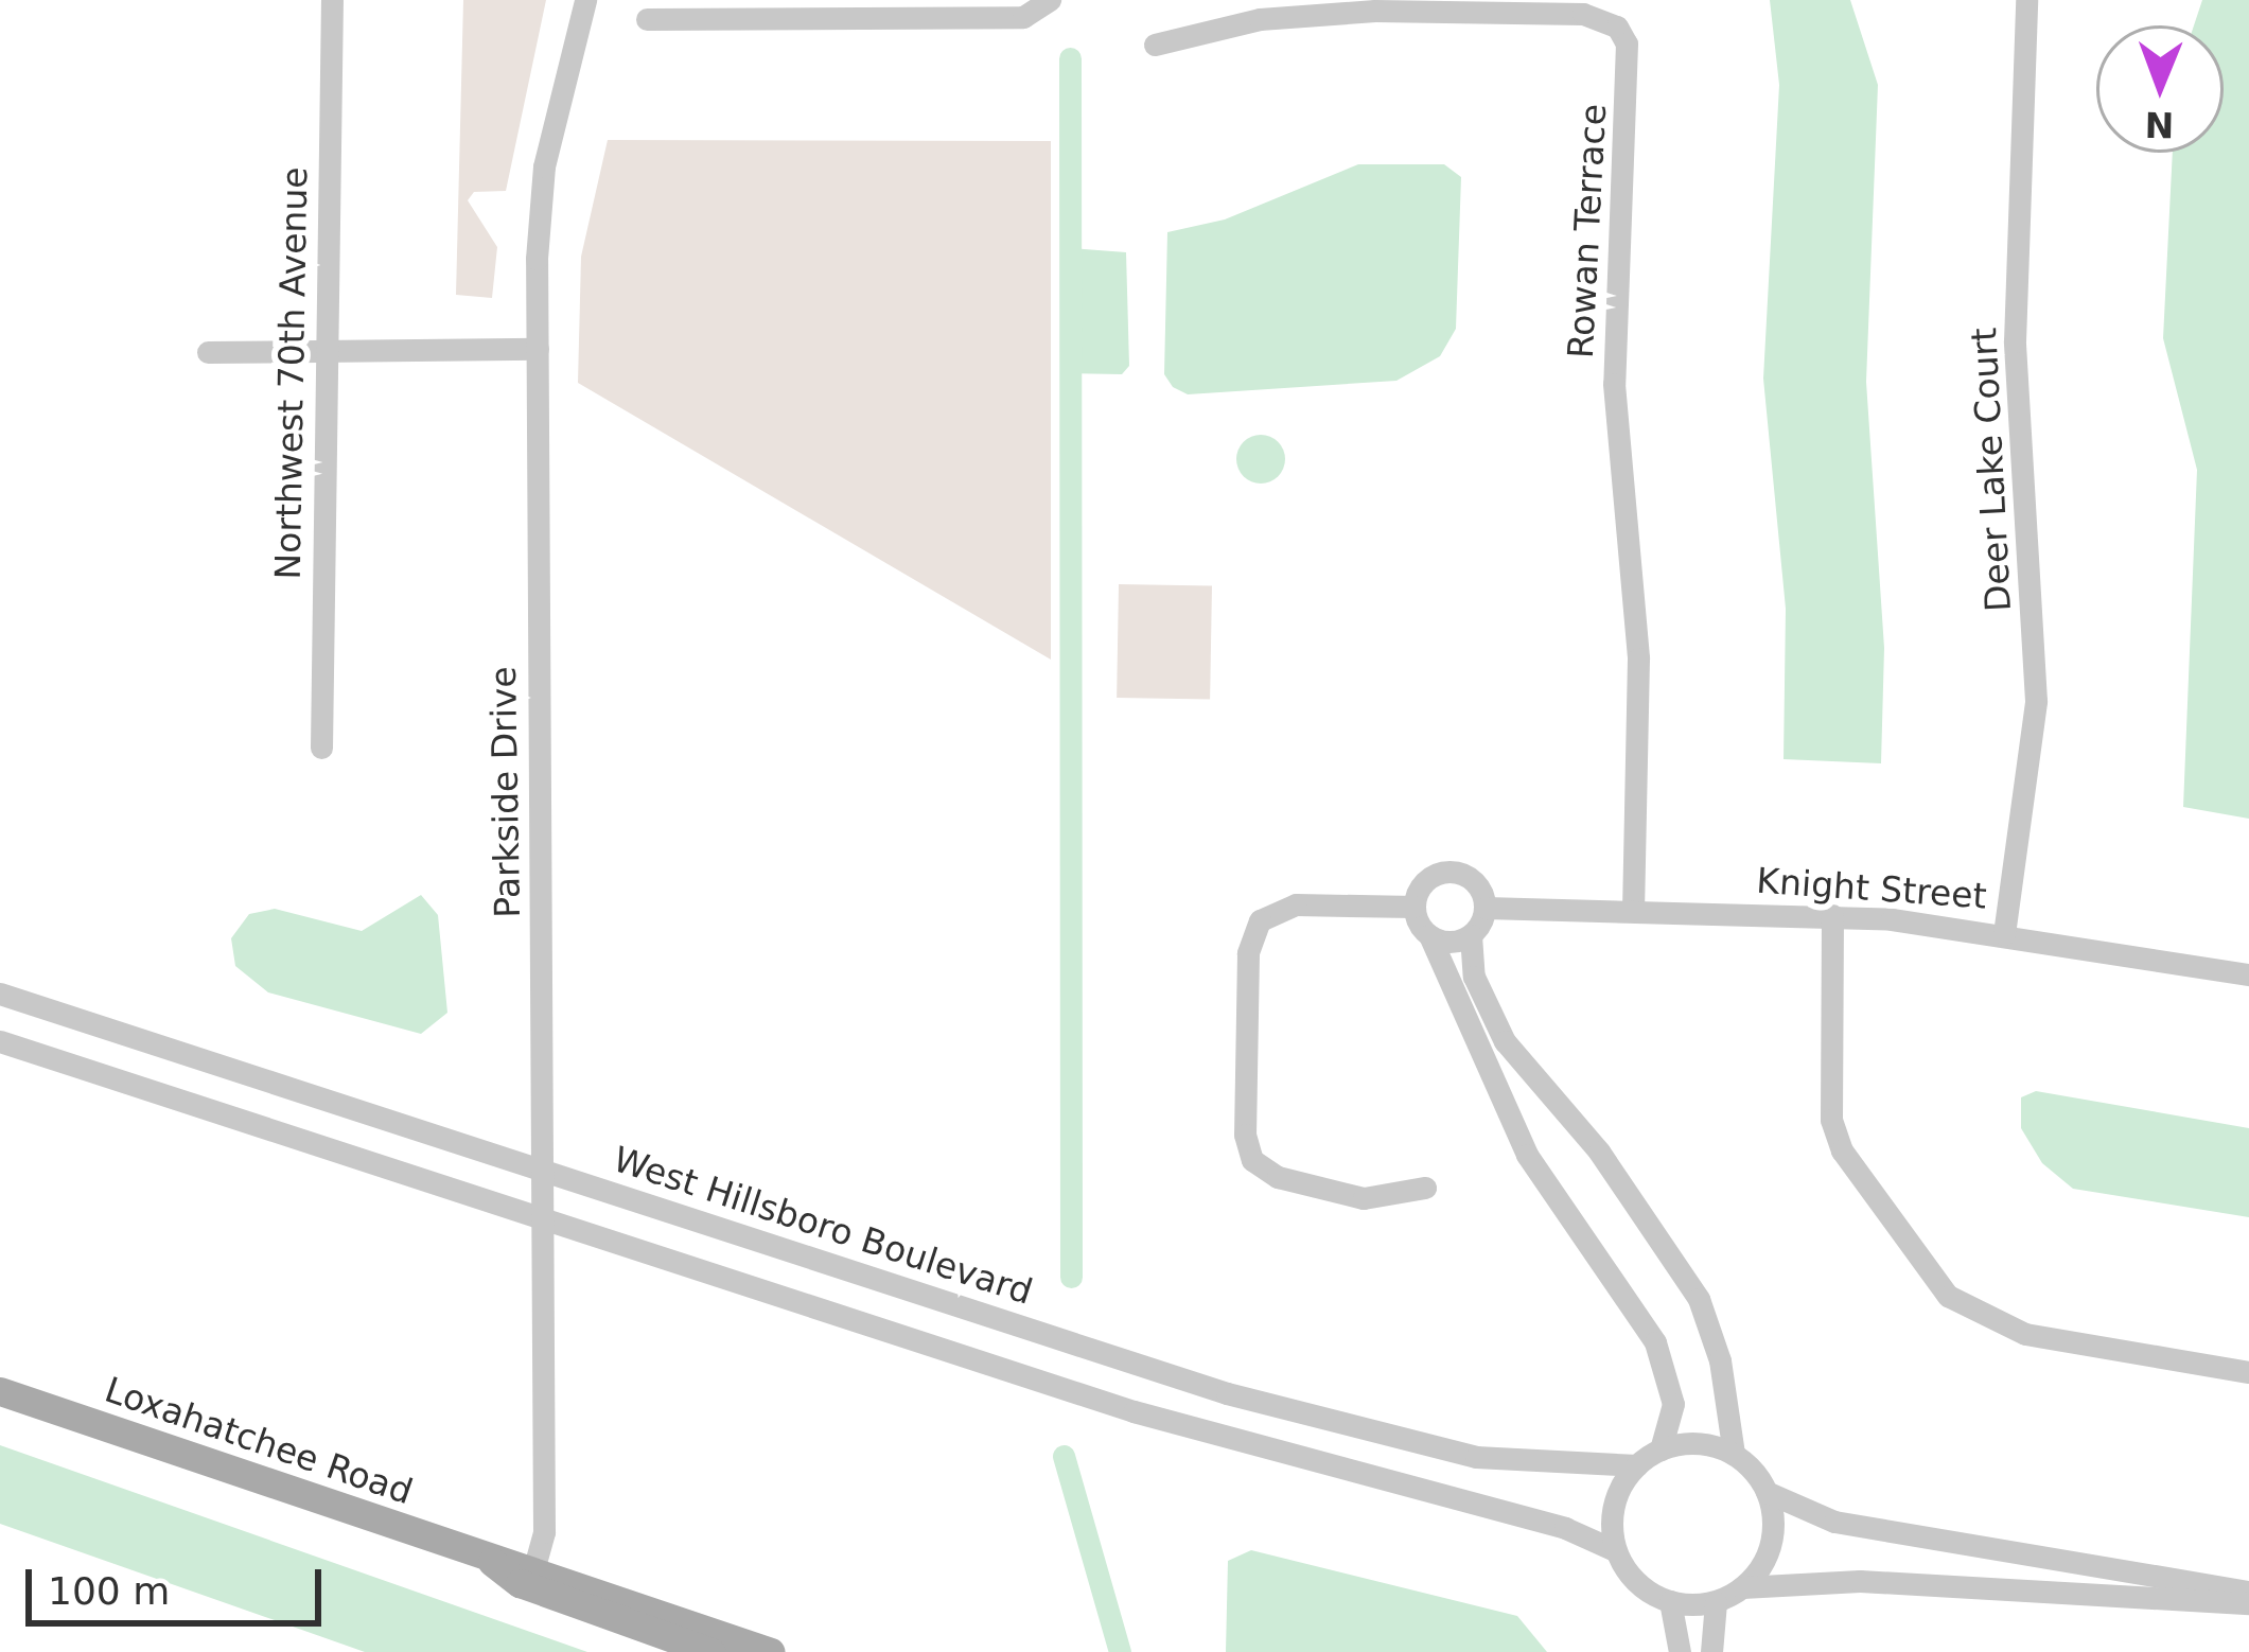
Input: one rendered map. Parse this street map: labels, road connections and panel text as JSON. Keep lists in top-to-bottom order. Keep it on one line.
{"streets":{"main road":["Loxahatchee Road"],"street":["Rowan Terrace","Northwest 70th Avenue","Deer Lake Court","Parkside Drive","Knight Street","West Hillsboro Boulevard"]},"crossings":[["Rowan Terrace","Knight Street"],["Deer Lake Court","Knight Street"],["Parkside Drive","West Hillsboro Boulevard"],["Parkside Drive","Loxahatchee Road"]],"scale_bar":"100 m","north":"bottom"}
